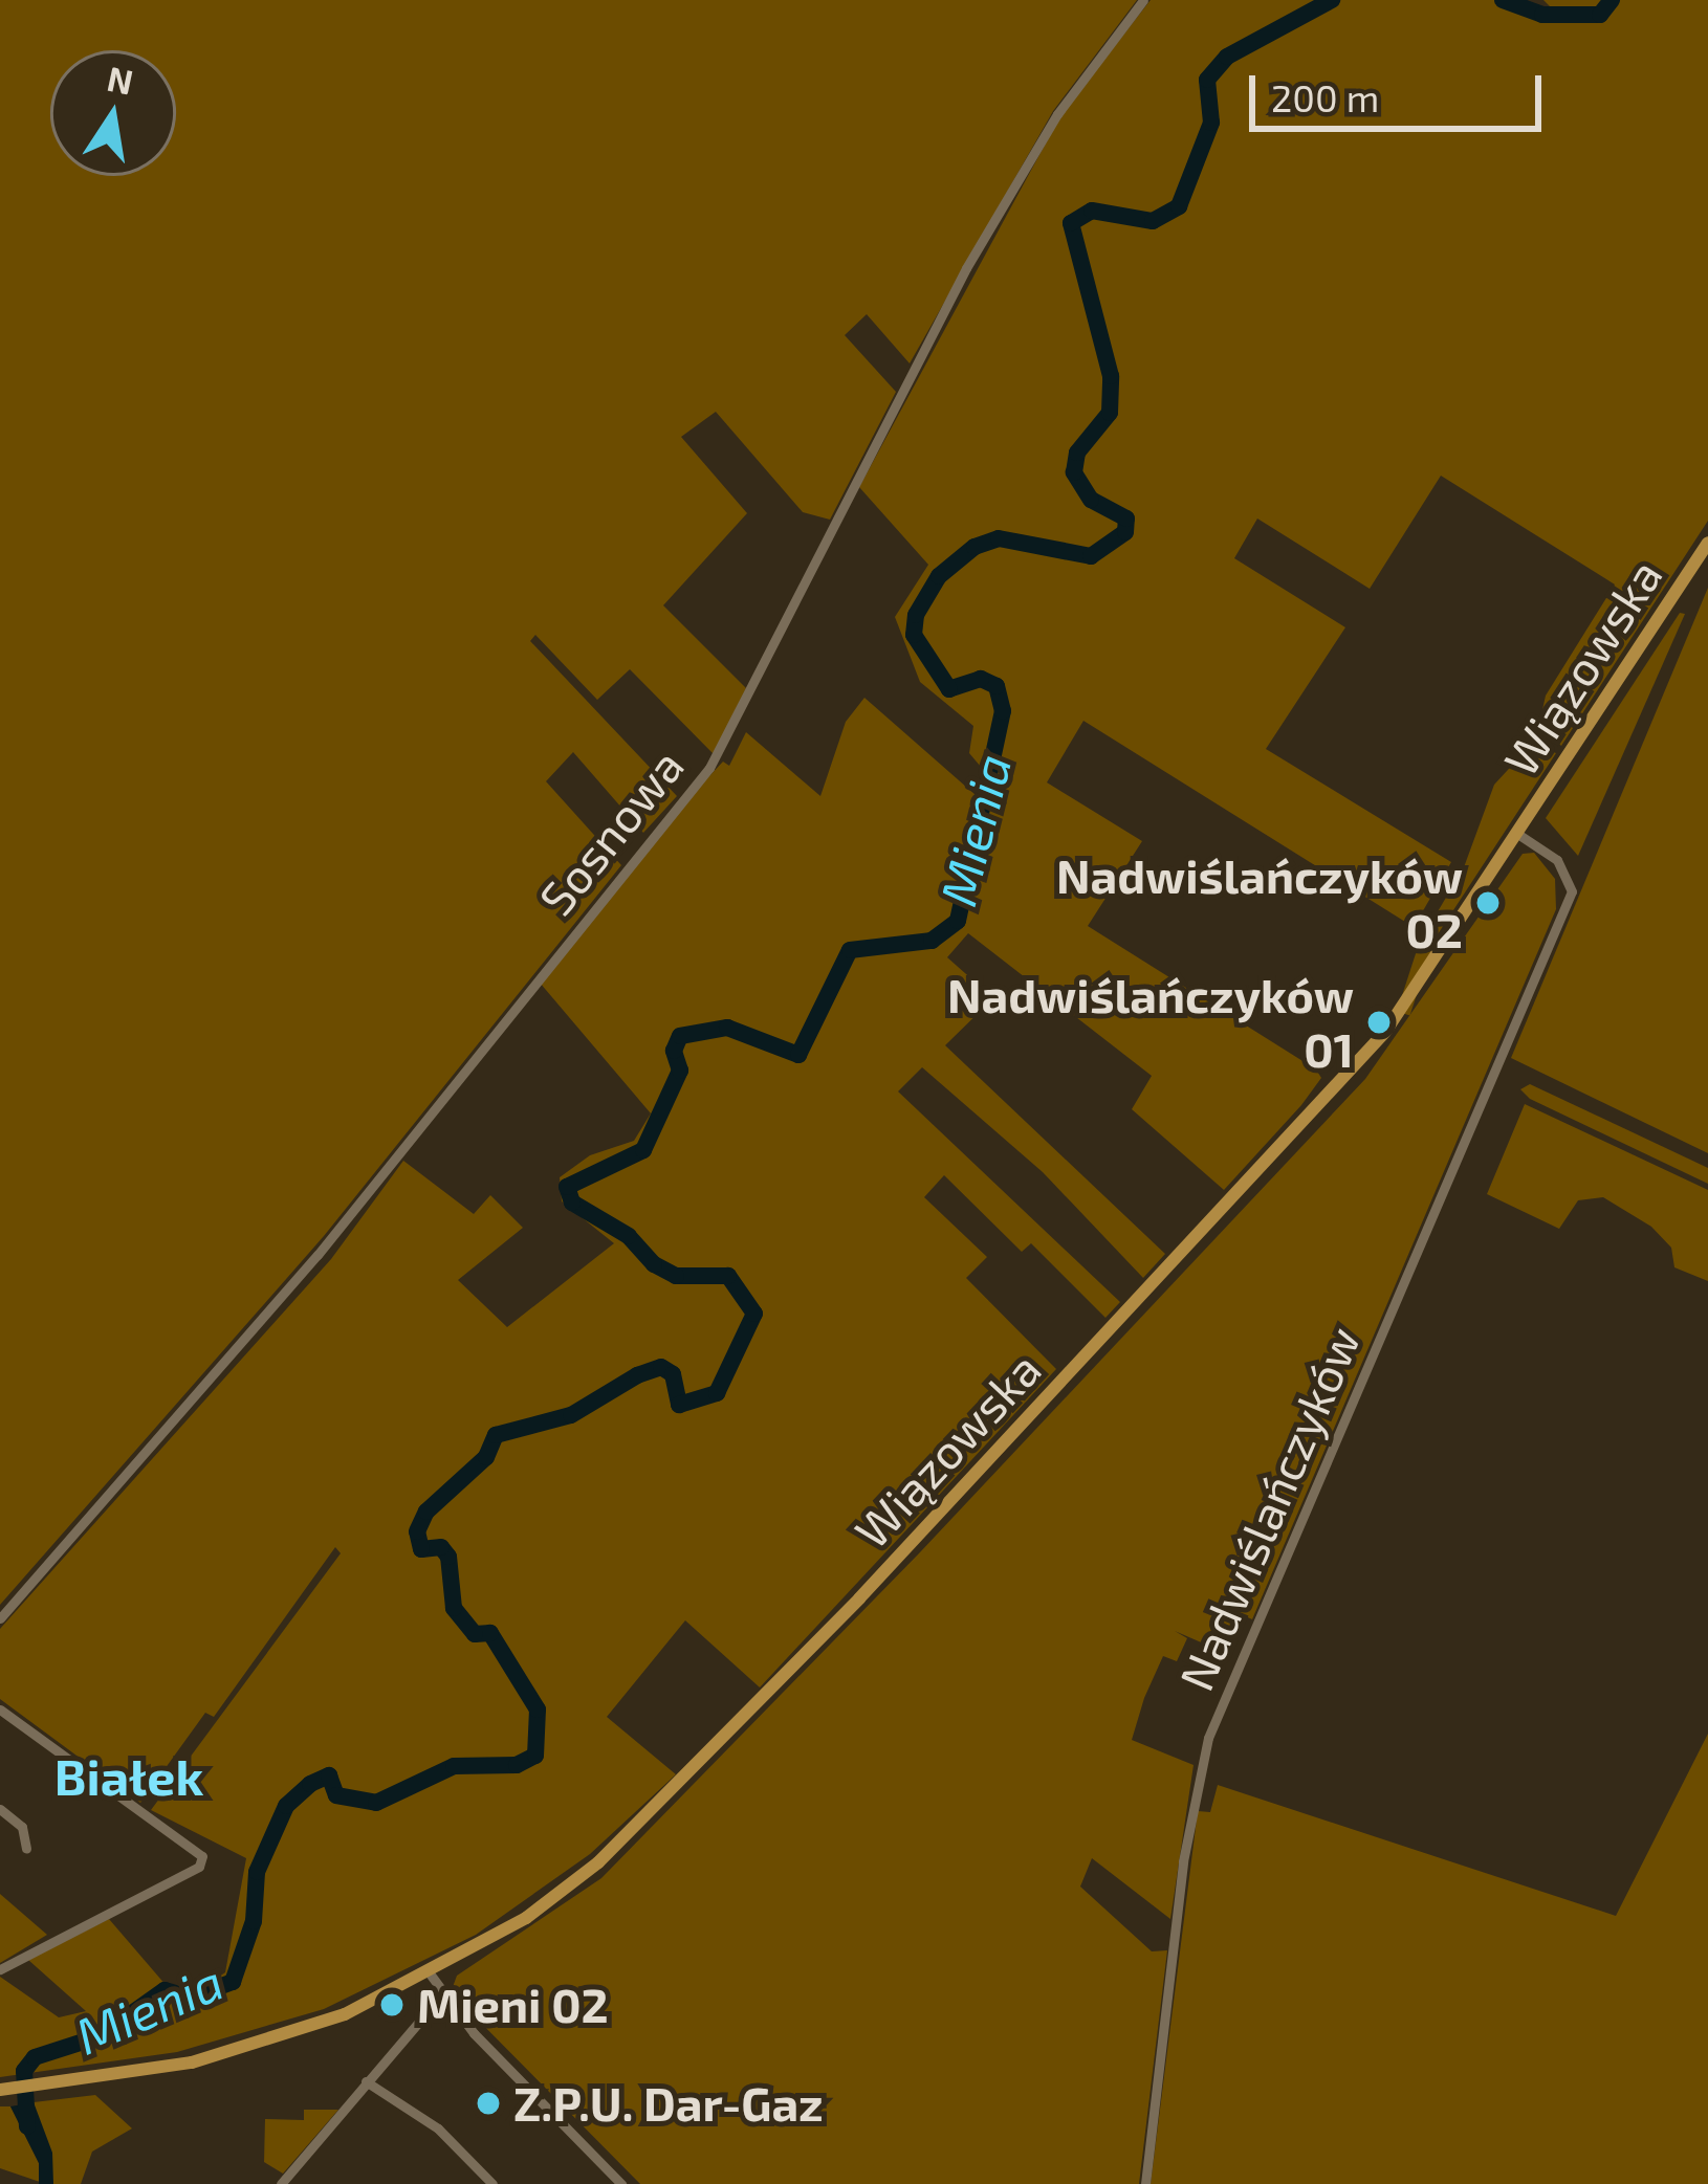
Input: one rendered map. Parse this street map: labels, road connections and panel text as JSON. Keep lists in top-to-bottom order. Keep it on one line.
{"streets":{"main road":["Wiązowska"],"street":["Sosnowa","Nadwiślańczyków"]},"crossings":[["Wiązowska","Nadwiślańczyków"]],"districts":["Białek"],"water":["Mienia"],"places":["Nadwiślańczyków 02","Nadwiślańczyków 01","Mieni 02","Z.P.U. Dar-Gaz"],"scale_bar":"200 m","north":"top"}
